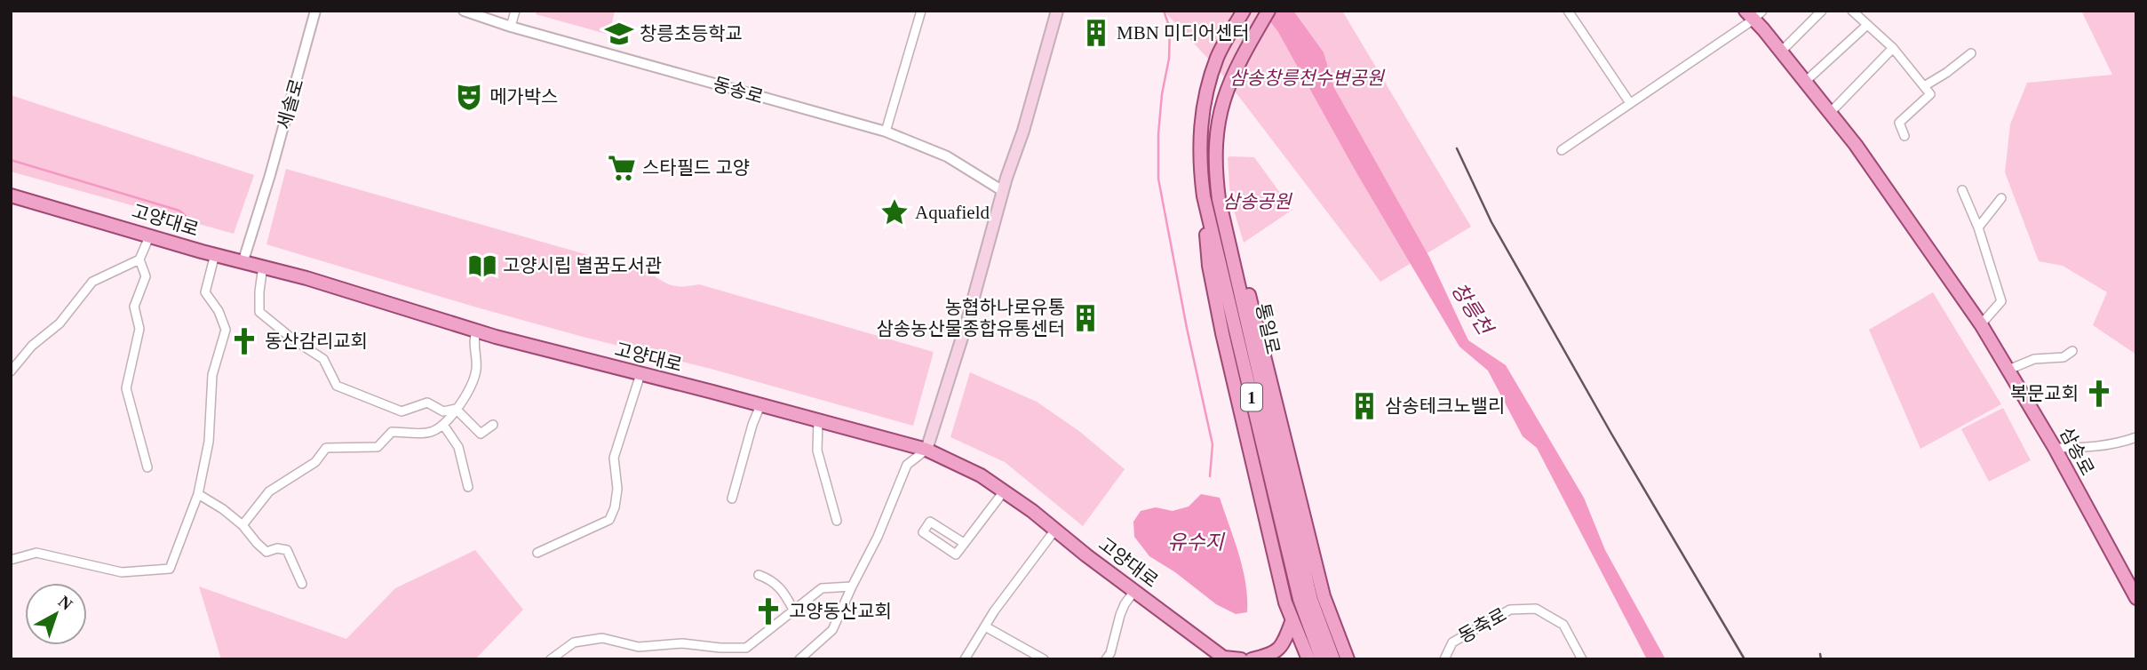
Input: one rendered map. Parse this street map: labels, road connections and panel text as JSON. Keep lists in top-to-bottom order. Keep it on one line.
{"streets":{"main road":["고양대로","통일로","1","삼송로"],"street":["동송로","세솔로","동축로"]},"crossings":[["세솔로","고양대로"]],"water":["창릉천","유수지"],"parks":["삼송창릉천수변공원","삼송공원"],"places":{"building":["MBN 미디어센터","농협하나로유통 삼송농산물종합유통센터","삼송테크노밸리"],"school or university":["창릉초등학교"],"theatre":["메가박스"],"supermarket":["스타필드 고양"],"place":["Aquafield"],"library":["고양시립 별꿈도서관"],"church":["동산감리교회","복문교회","고양동산교회"]},"north":"top right"}
